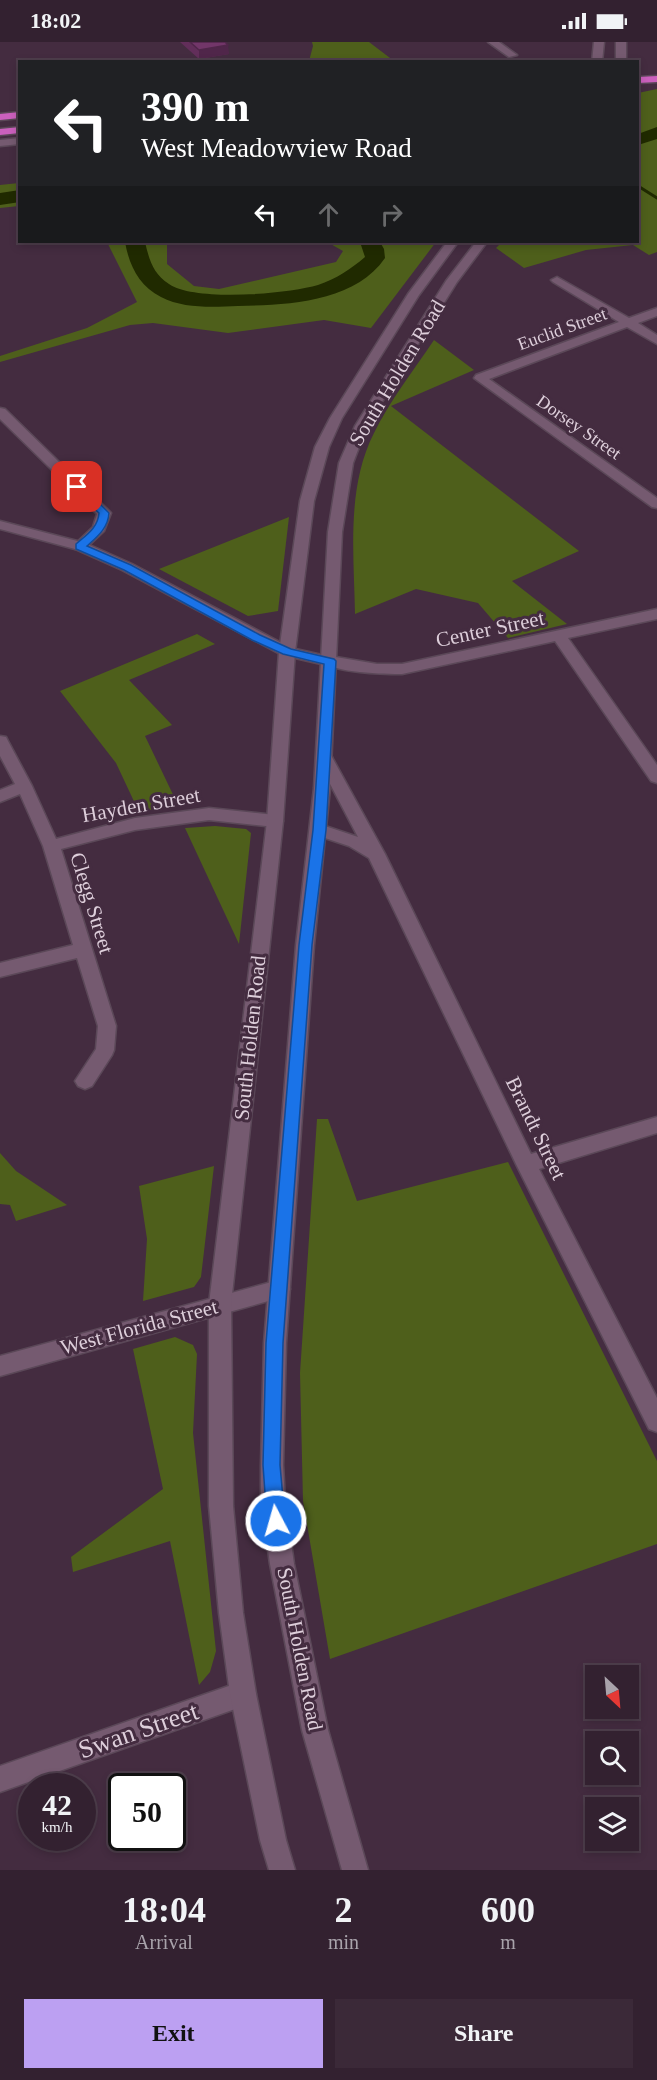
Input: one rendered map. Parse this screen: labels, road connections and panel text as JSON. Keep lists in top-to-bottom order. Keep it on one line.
{"streets":{"street":["Euclid Street","South Holden Road","Dorsey Street","Center Street","Hayden Street","Clegg Street","Brandt Street","West Florida Street","Swan Street"]},"crossings":[["Euclid Street","Dorsey Street"],["South Holden Road","Center Street"],["South Holden Road","Hayden Street"],["South Holden Road","Brandt Street"],["South Holden Road","West Florida Street"],["South Holden Road","Swan Street"],["Hayden Street","Clegg Street"]],"north":"bottom right","page":{"status":"18:02","turn":["390 m","West Meadowview Road"],"speed":"42 km/h","limit":"50","eta":["18:04","Arrival","2","min","600","m"],"buttons":["Exit","Share"]}}
